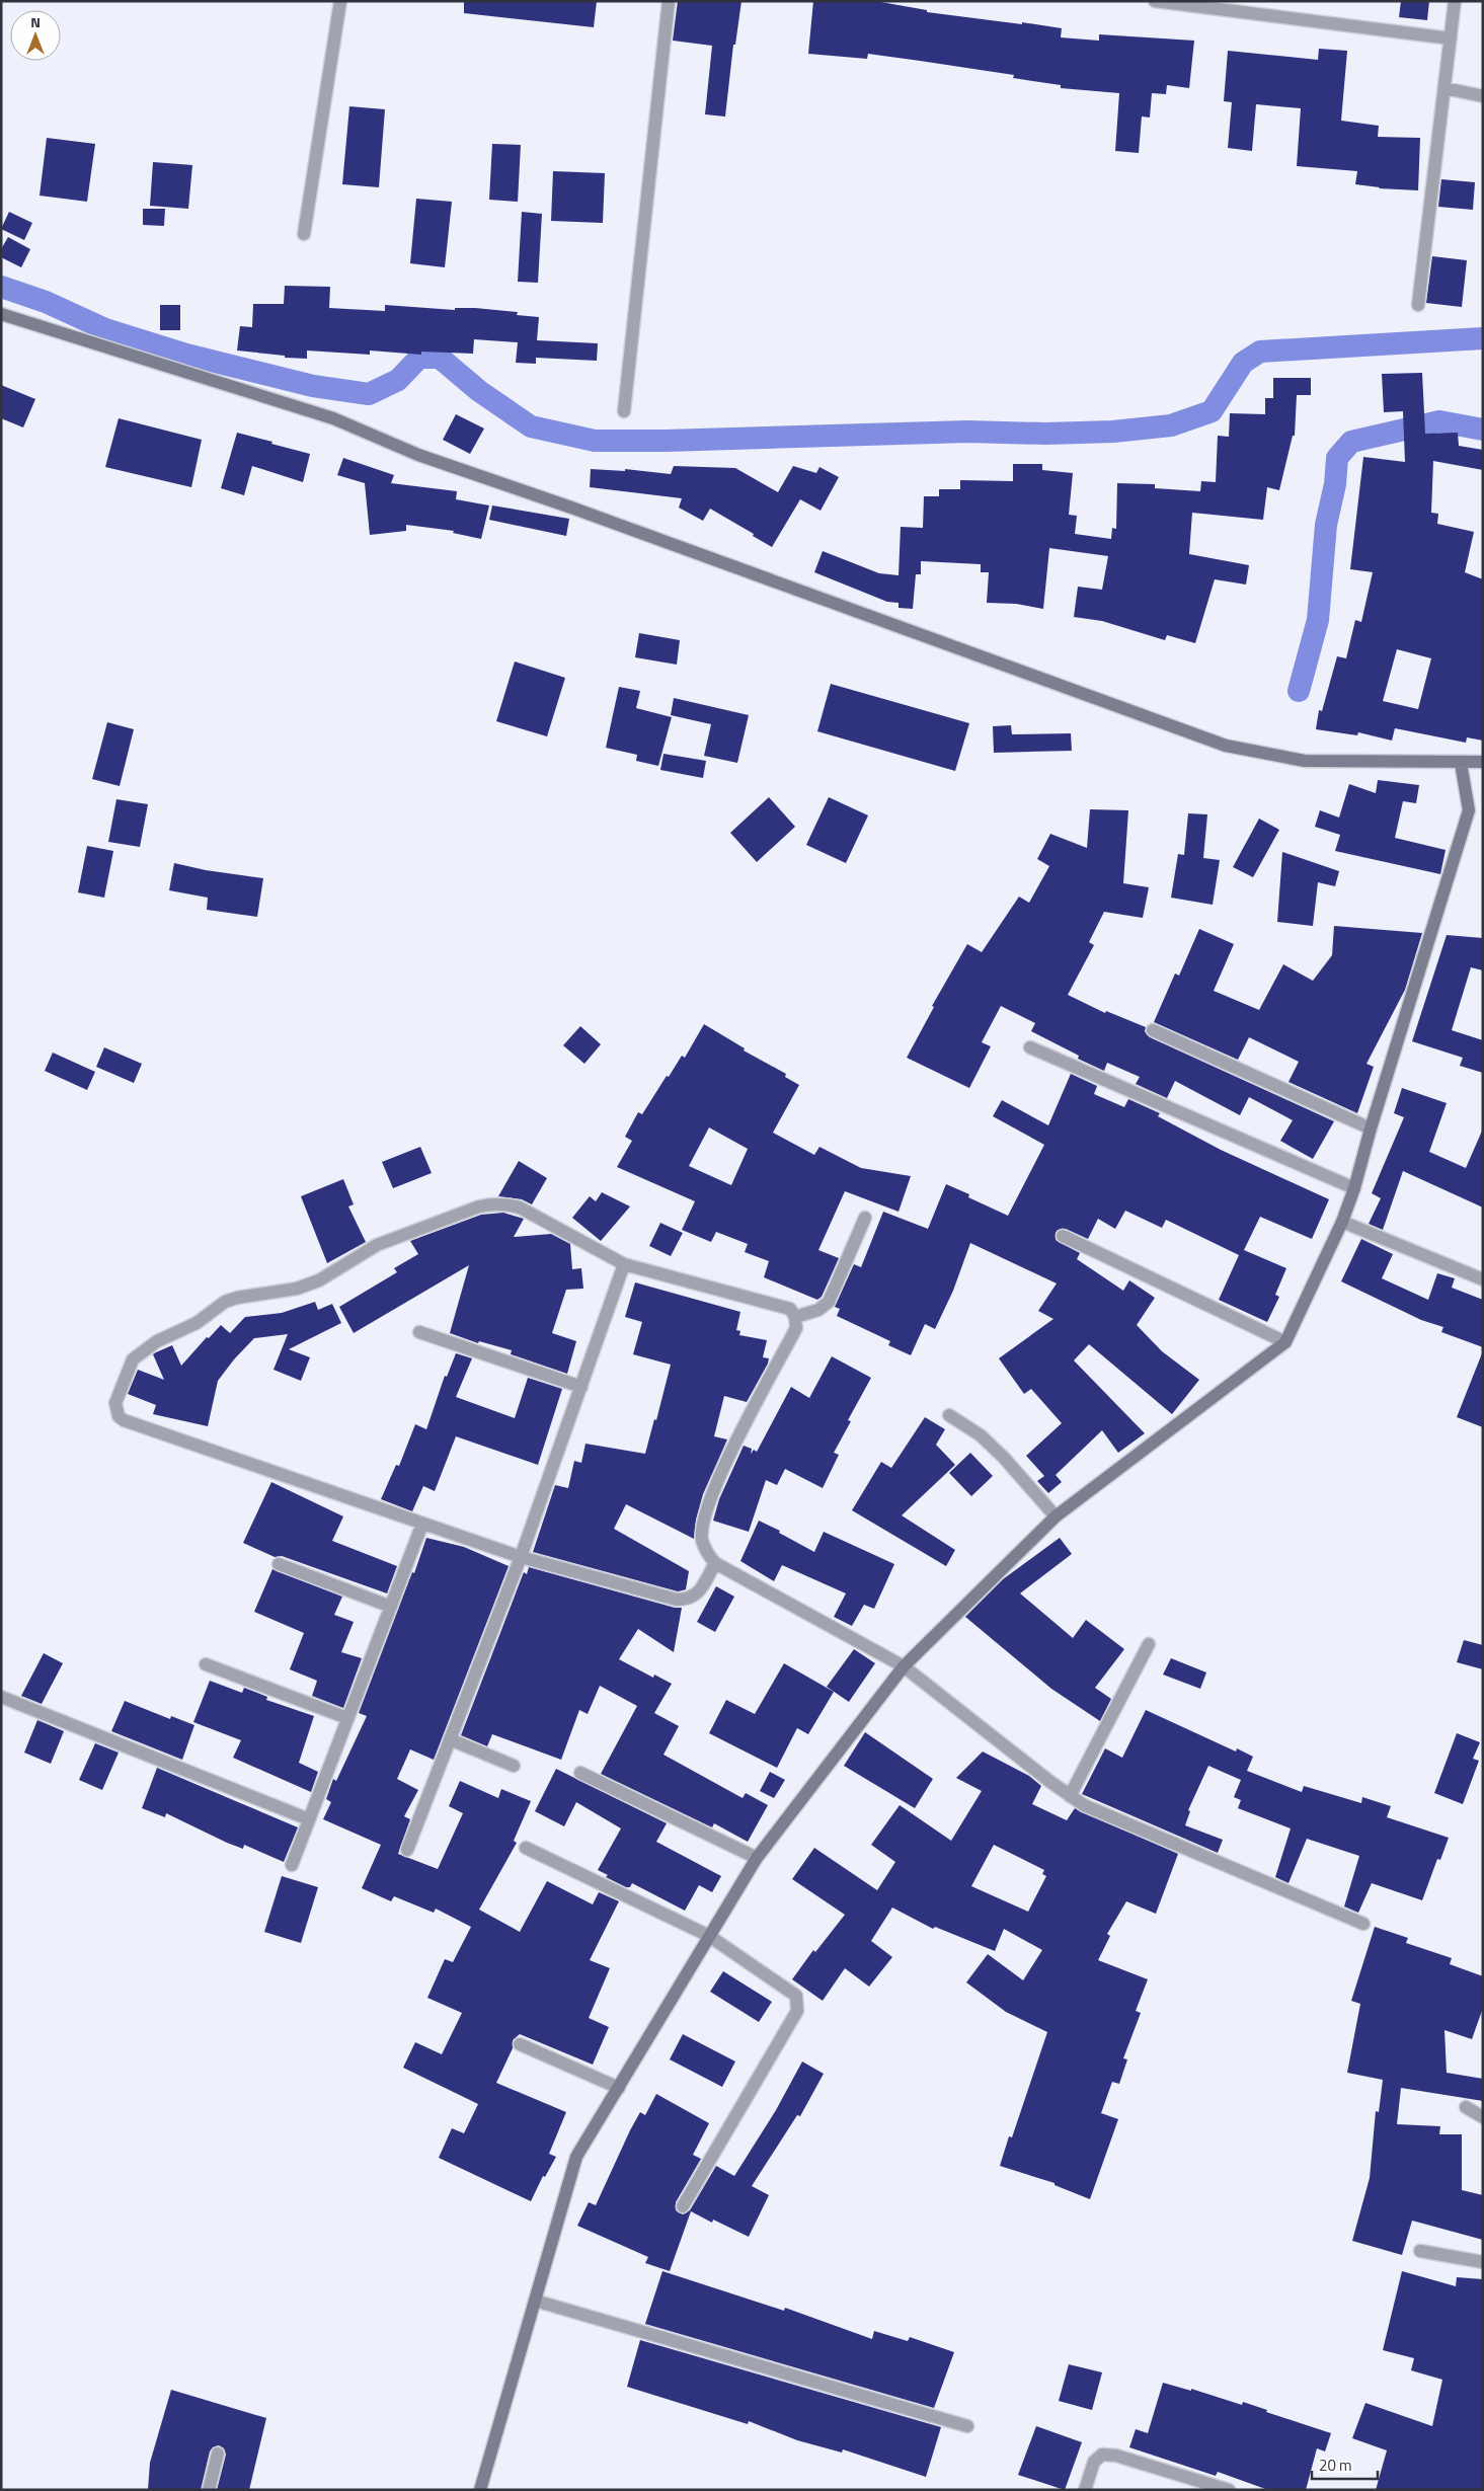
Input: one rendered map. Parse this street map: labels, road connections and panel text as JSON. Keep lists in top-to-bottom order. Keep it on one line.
{"scale_bar":"20 m","north":"top"}
